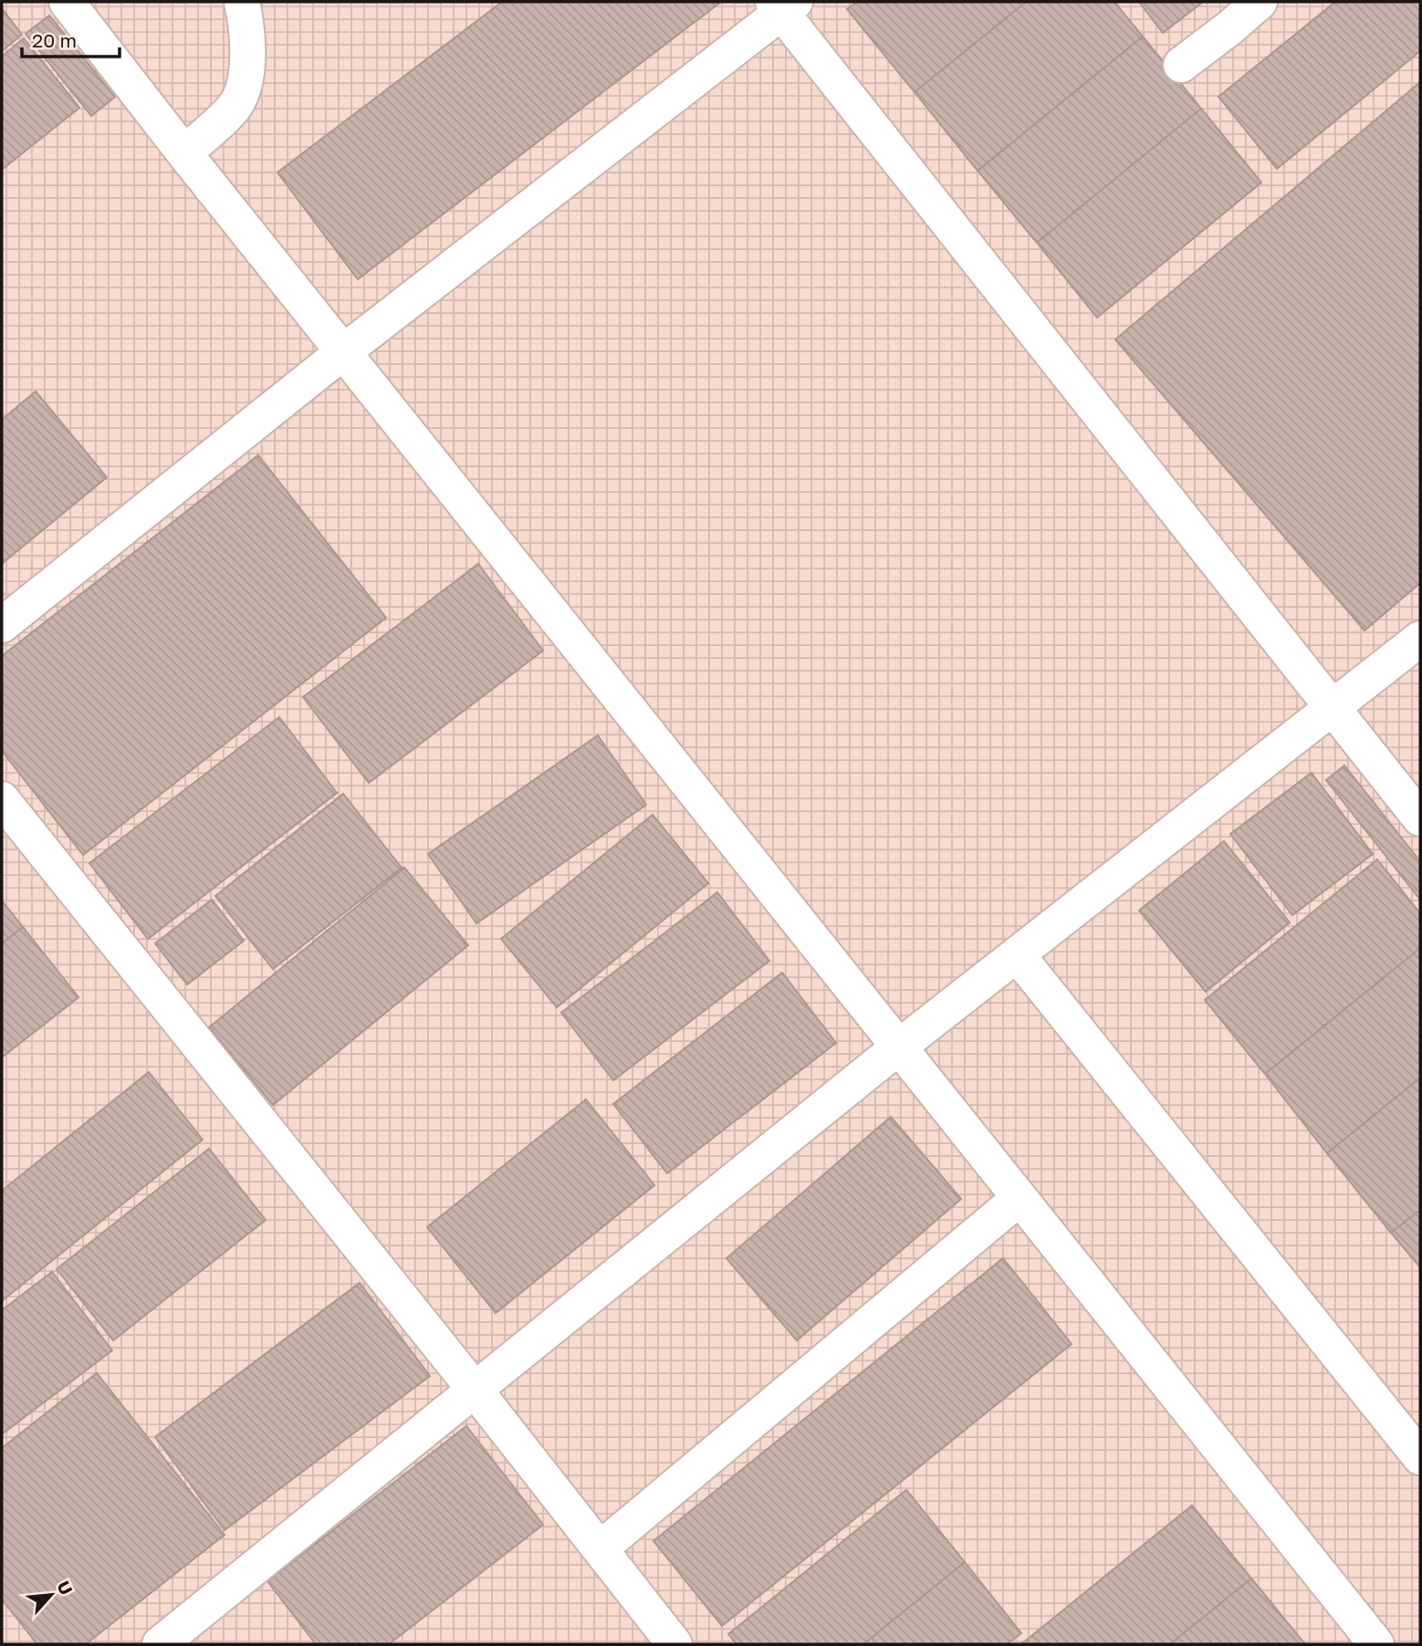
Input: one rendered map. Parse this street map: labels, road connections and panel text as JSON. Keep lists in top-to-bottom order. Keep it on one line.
{"scale_bar":"20 m","north":"top right"}
